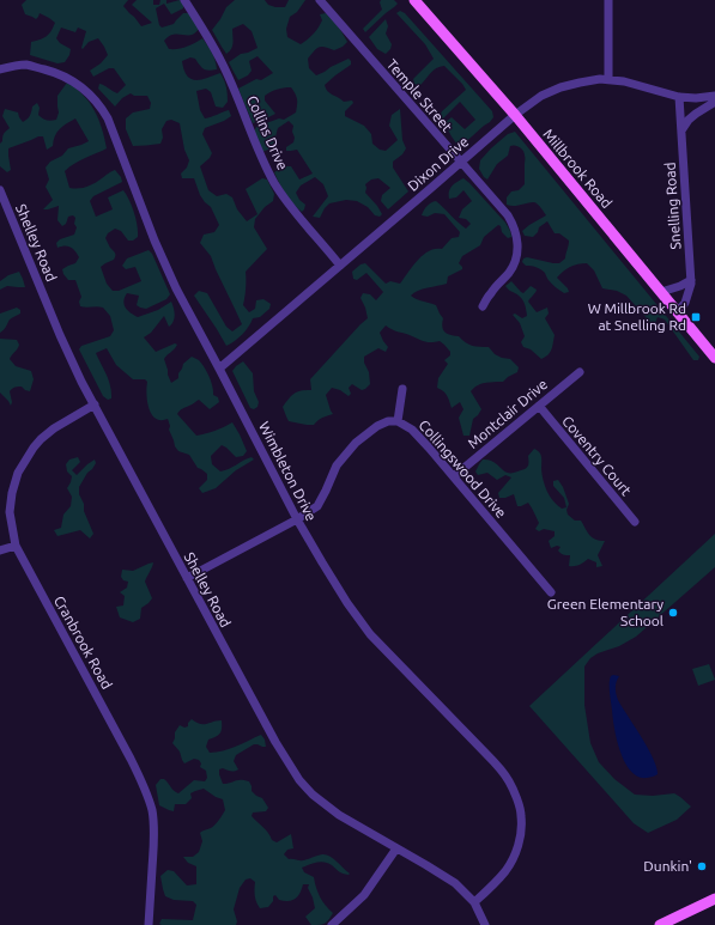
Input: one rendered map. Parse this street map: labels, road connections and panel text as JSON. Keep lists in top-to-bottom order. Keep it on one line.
{"streets":{"main road":["Millbrook Road"],"street":["Temple Street","Collins Drive","Dixon Drive","Snelling Road","Shelley Road","Montclair Drive","Coventry Court","Collingswood Drive","Wimbleton Drive","Cranbrook Road"]},"crossings":[["Temple Street","Dixon Drive"],["Collins Drive","Dixon Drive"],["Dixon Drive","Millbrook Road"],["Dixon Drive","Snelling Road"],["Dixon Drive","Wimbleton Drive"],["Millbrook Road","Snelling Road"],["Shelley Road","Collingswood Drive"],["Shelley Road","Wimbleton Drive"],["Shelley Road","Cranbrook Road"],["Montclair Drive","Coventry Court"],["Montclair Drive","Collingswood Drive"],["Collingswood Drive","Wimbleton Drive"]],"places":{"transit":["W Millbrook Rd at Snelling Rd"],"other":["Green Elementary School","Dunkin'"]}}
